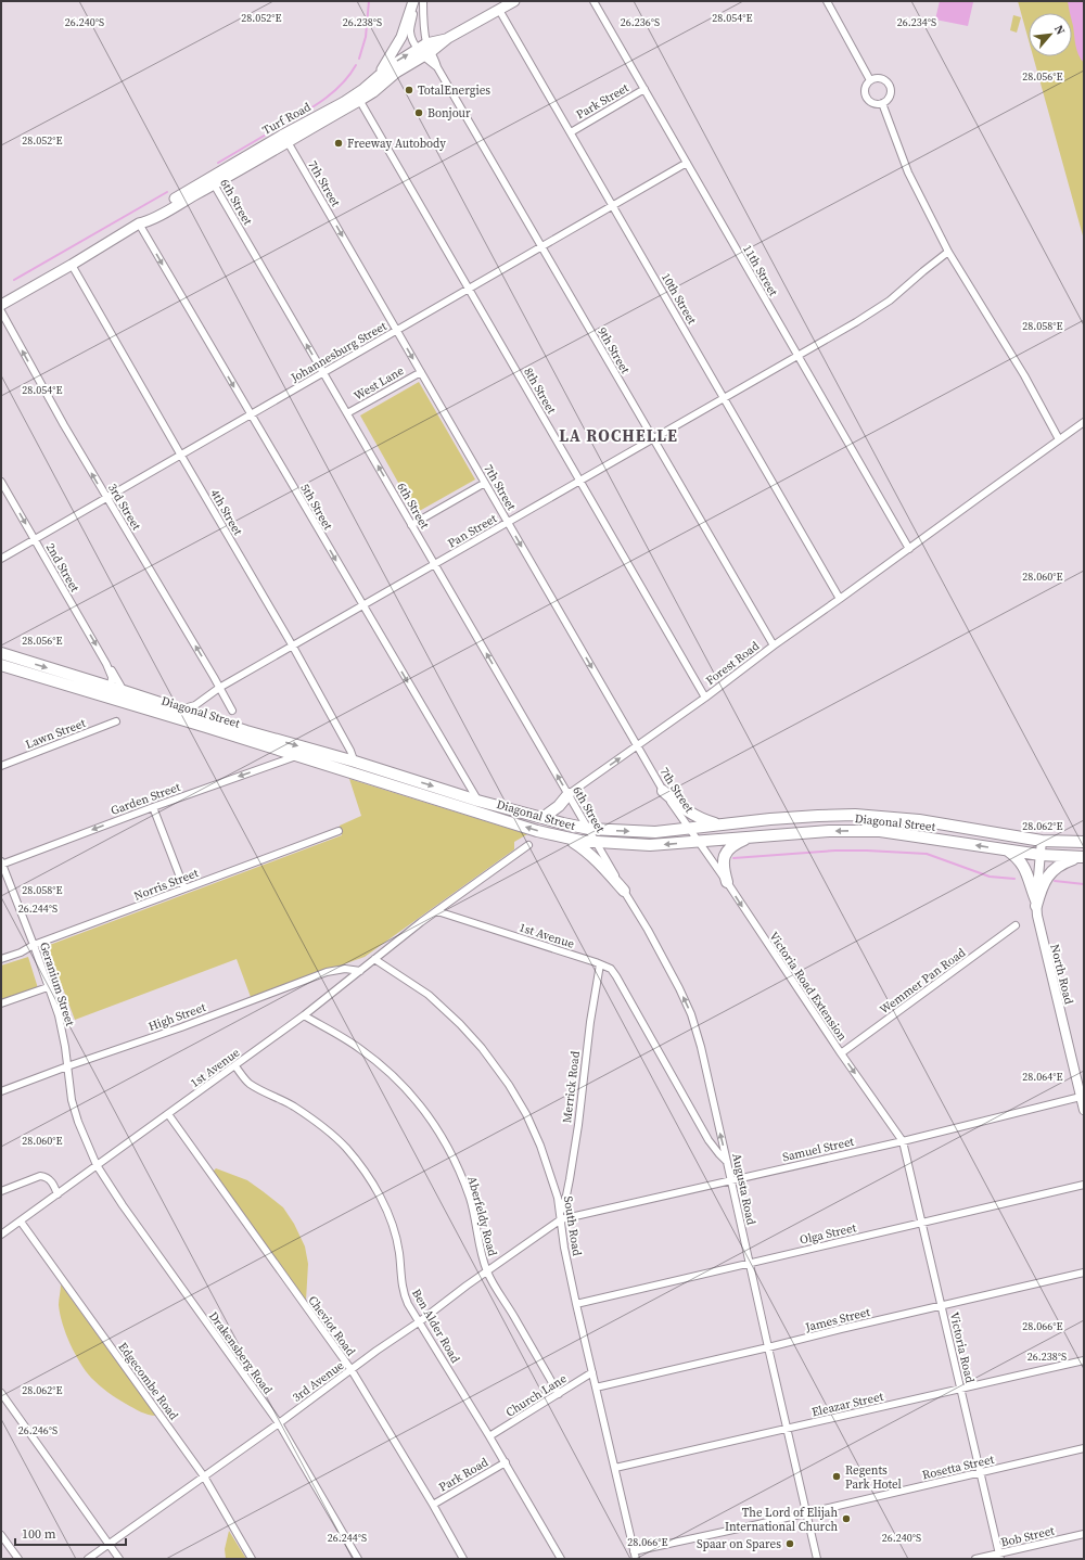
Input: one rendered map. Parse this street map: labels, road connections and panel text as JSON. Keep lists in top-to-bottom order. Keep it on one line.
{"streets":{"main road":["Turf Road","Diagonal Street"],"street":["Park Street","7th Street","6th Street","11th Street","10th Street","9th Street","Johannesburg Street","West Lane","8th Street","3rd Street","5th Street","4th Street","Pan Street","2nd Street","Forest Road","Lawn Street","Garden Street","Norris Street","1st Avenue","North Road","Wemmer Pan Road","Geranium Street","Victoria Road Extension","High Street","Merrick Road","Samuel Street","Augusta Road","Aberfeldy Road","South Road","Olga Street","James Street","Cheviot Road","Ben Alder Road","Victoria Road","Drakensberg Road","Edgecombe Road","3rd Avenue","Church Lane","Eleazar Street","Rosetta Street","Park Road","Bob Street"]},"crossings":[["Park Street","11th Street"],["Park Street","10th Street"],["Turf Road","7th Street"],["Turf Road","6th Street"],["Turf Road","10th Street"],["Turf Road","9th Street"],["Turf Road","8th Street"],["Turf Road","5th Street"],["Turf Road","4th Street"],["7th Street","Johannesburg Street"],["7th Street","West Lane"],["7th Street","Pan Street"],["7th Street","Forest Road"],["7th Street","Diagonal Street"],["7th Street","Victoria Road Extension"],["6th Street","Johannesburg Street"],["6th Street","West Lane"],["6th Street","Pan Street"],["6th Street","Forest Road"],["6th Street","Diagonal Street"],["6th Street","Augusta Road"],["11th Street","Johannesburg Street"],["11th Street","Pan Street"],["11th Street","Forest Road"],["10th Street","Johannesburg Street"],["10th Street","Pan Street"],["10th Street","Forest Road"],["9th Street","Johannesburg Street"],["9th Street","Pan Street"],["9th Street","Forest Road"],["Johannesburg Street","8th Street"],["Johannesburg Street","3rd Street"],["Johannesburg Street","5th Street"],["Johannesburg Street","4th Street"],["Johannesburg Street","2nd Street"],["8th Street","Pan Street"],["8th Street","Forest Road"],["3rd Street","Pan Street"],["5th Street","Pan Street"],["5th Street","Diagonal Street"],["4th Street","Pan Street"],["4th Street","Diagonal Street"],["Pan Street","Diagonal Street"],["2nd Street","Diagonal Street"],["Diagonal Street","Garden Street"],["Diagonal Street","North Road"],["Diagonal Street","Victoria Road Extension"],["Diagonal Street","Augusta Road"],["Garden Street","Geranium Street"],["Norris Street","Geranium Street"],["1st Avenue","Geranium Street"],["1st Avenue","High Street"],["1st Avenue","Merrick Road"],["1st Avenue","Aberfeldy Road"],["1st Avenue","South Road"],["1st Avenue","Cheviot Road"],["1st Avenue","Ben Alder Road"],["1st Avenue","Drakensberg Road"],["1st Avenue","Edgecombe Road"],["North Road","Samuel Street"],["Wemmer Pan Road","Victoria Road Extension"],["Geranium Street","High Street"],["Geranium Street","Drakensberg Road"],["Victoria Road Extension","Samuel Street"],["Victoria Road Extension","Victoria Road"],["Merrick Road","South Road"],["Samuel Street","Augusta Road"],["Samuel Street","South Road"],["Samuel Street","Victoria Road"],["Samuel Street","3rd Avenue"],["Augusta Road","Olga Street"],["Augusta Road","James Street"],["Augusta Road","Eleazar Street"],["Augusta Road","Rosetta Street"],["Aberfeldy Road","3rd Avenue"],["Aberfeldy Road","Church Lane"],["South Road","Olga Street"],["South Road","James Street"],["South Road","3rd Avenue"],["South Road","Church Lane"],["South Road","Eleazar Street"],["South Road","Rosetta Street"],["Olga Street","Victoria Road"],["James Street","Victoria Road"],["Cheviot Road","3rd Avenue"],["Cheviot Road","Park Road"],["Ben Alder Road","3rd Avenue"],["Ben Alder Road","Church Lane"],["Ben Alder Road","Park Road"],["Victoria Road","Eleazar Street"],["Victoria Road","Rosetta Street"],["Victoria Road","Bob Street"],["Drakensberg Road","3rd Avenue"],["Edgecombe Road","3rd Avenue"]],"one_way":["7th Street","6th Street","3rd Street","5th Street","2nd Street","Garden Street","Victoria Road Extension"],"districts":["LA ROCHELLE"],"places":["TotalEnergies","Bonjour","Freeway Autobody","Regents Park Hotel","The Lord of Elijah International Church","Spaar on Spares"],"scale_bar":"100 m","north":"top right","coordinates":["28.052°E","28.054°E","26.240°S","26.238°S","26.236°S","26.234°S","28.056°E","28.058°E","28.060°E","28.062°E","26.244°S","28.064°E","28.066°E","26.246°S"]}
